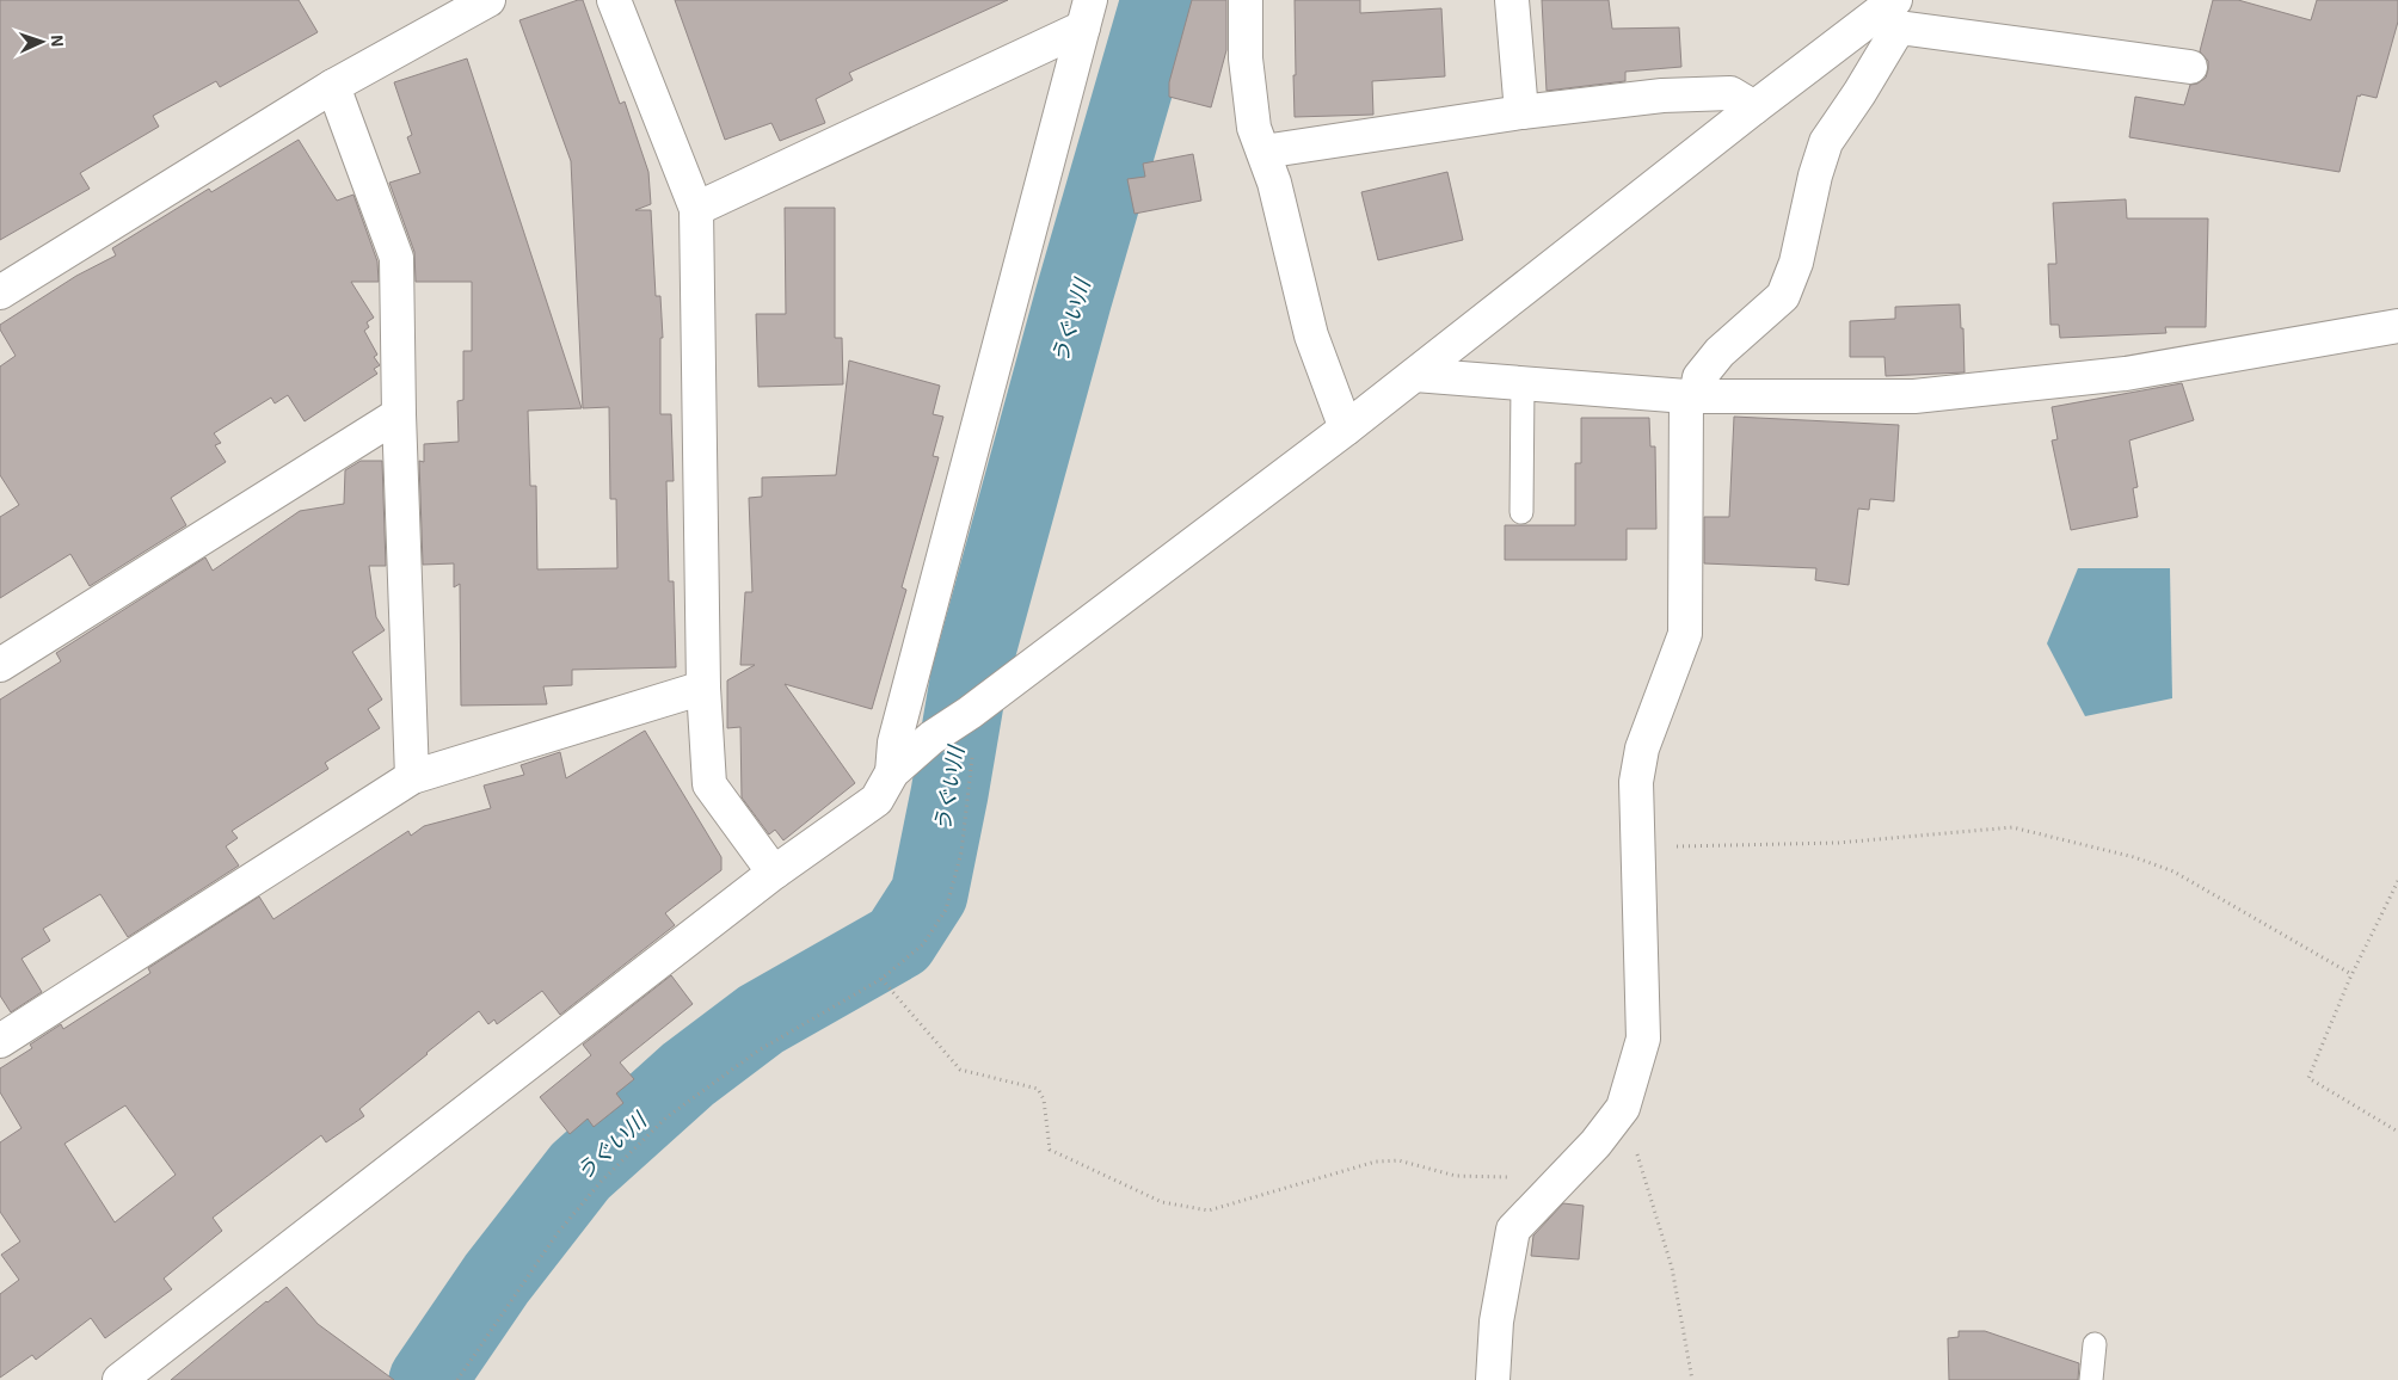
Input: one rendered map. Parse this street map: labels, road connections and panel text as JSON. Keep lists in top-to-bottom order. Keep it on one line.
{"water":["うぐい川"],"north":"right"}
